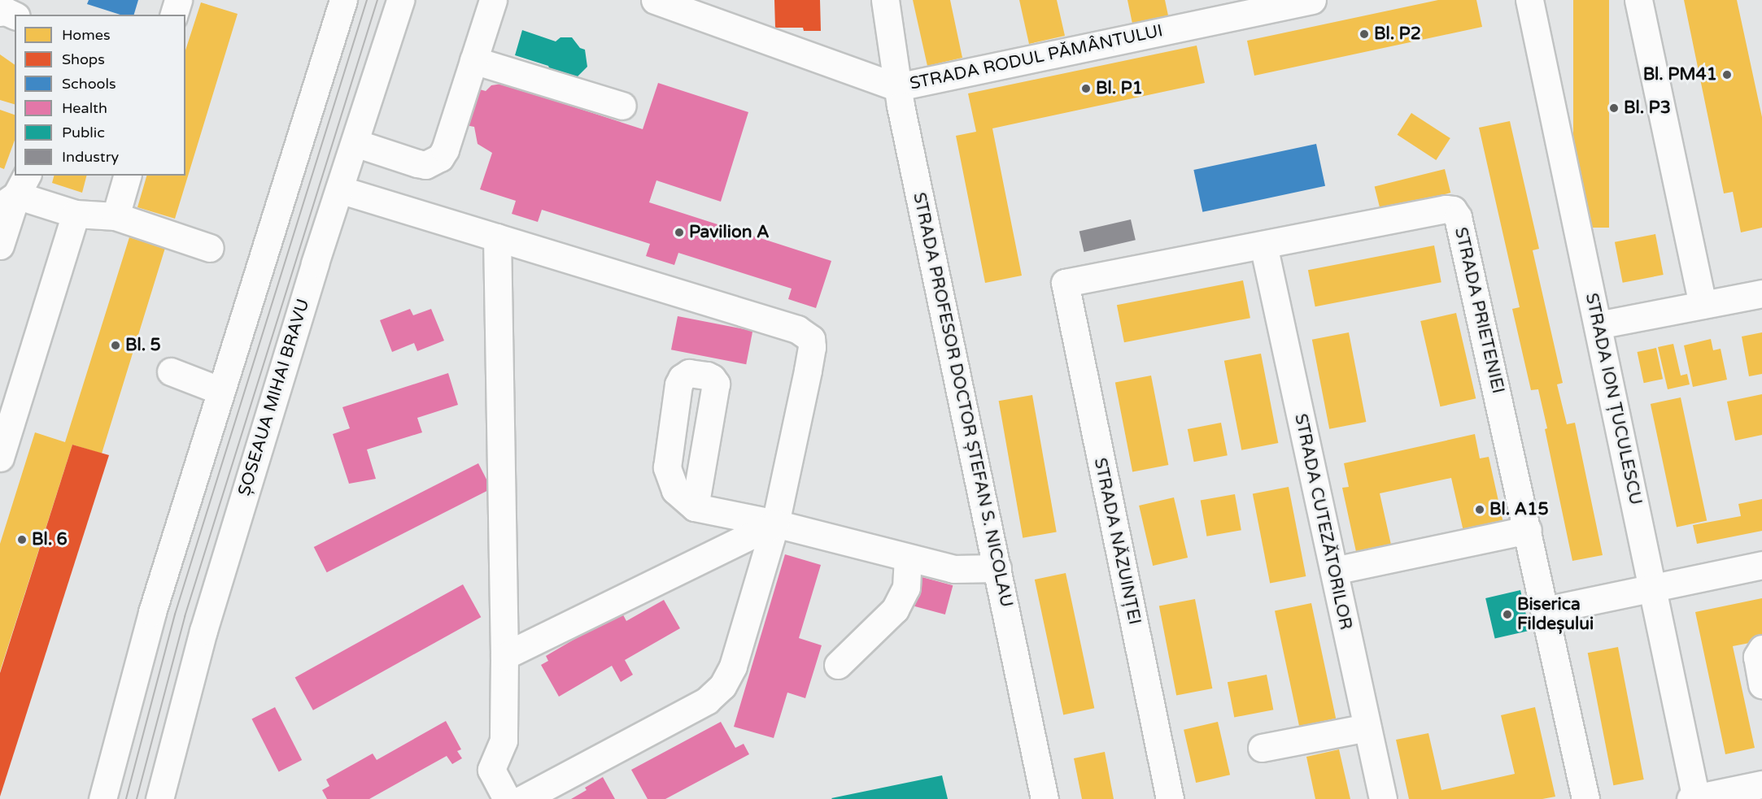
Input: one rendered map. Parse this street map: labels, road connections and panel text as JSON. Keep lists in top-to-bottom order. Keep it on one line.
{"streets":{"street":["STRADA RODUL PĂMÂNTULUI","STRADA PRIETENIEI","ȘOSEAUA MIHAI BRAVU","STRADA ION ȚUCULESCU","STRADA PROFESOR DOCTOR ȘTEFAN S. NICOLAU","STRADA CUTEZĂTORILOR","STRADA NĂZUINȚEI"]},"crossings":[["STRADA RODUL PĂMÂNTULUI","STRADA PROFESOR DOCTOR ȘTEFAN S. NICOLAU"],["STRADA PRIETENIEI","STRADA CUTEZĂTORILOR"],["STRADA PRIETENIEI","STRADA NĂZUINȚEI"]],"places":["Bl. P2","Bl. PM41","Bl. P1","Bl. P3","Pavilion A","Bl. 5","Bl. A15","Bl. 6","Biserica Fildeșului"],"legend":["Homes","Shops","Schools","Health","Public","Industry"]}
